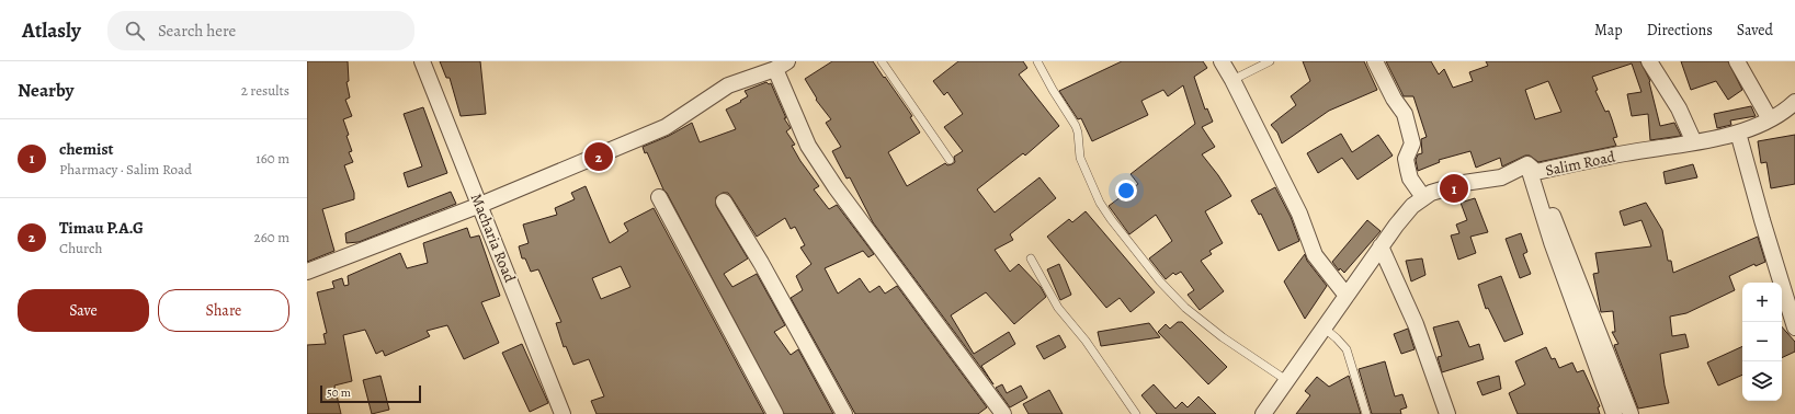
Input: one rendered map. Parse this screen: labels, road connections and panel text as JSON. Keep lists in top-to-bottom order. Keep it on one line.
{"streets":{"street":["Salim Road","Macharia Road"]},"scale_bar":"50 m","page":{"header":"Atlasly","search":"Search here","nav":["Map","Directions","Saved"],"heading":["Nearby","2 results"],"list":[{"mark":"1","name":"chemist","note":"Pharmacy · Salim Road","value":"160 m"},{"mark":"2","name":"Timau P.A.G","note":"Church","value":"260 m"}],"pins":["2","1"],"buttons":["Save","Share"],"map_buttons":["+","−"],"scale":"50 m"}}
